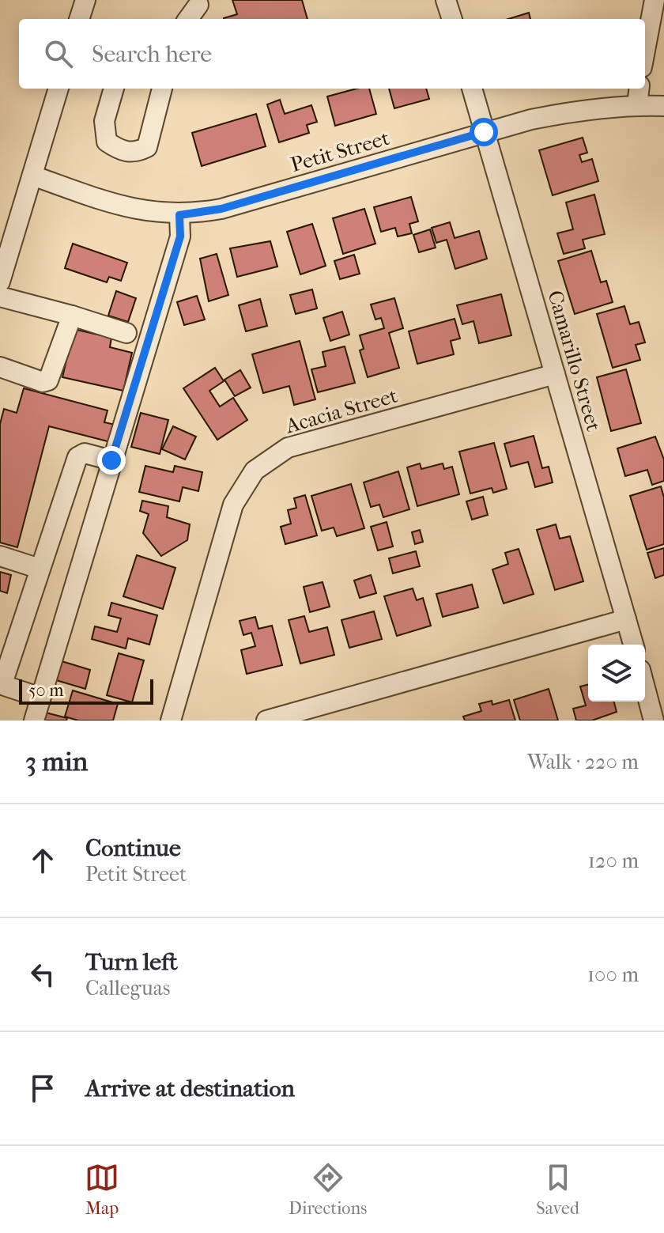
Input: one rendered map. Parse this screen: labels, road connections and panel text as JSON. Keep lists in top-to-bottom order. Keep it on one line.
{"streets":{"street":["Petit Street","Camarillo Street","Acacia Street"]},"crossings":[["Petit Street","Camarillo Street"],["Camarillo Street","Acacia Street"]],"scale_bar":"50 m","page":{"search":"Search here","scale":"50 m","heading":["3 min","Walk · 220 m"],"list":[["Continue","Petit Street","120 m"],["Turn left","Calleguas","100 m"],"Arrive at destination"],"nav":["Map","Directions","Saved"]}}
